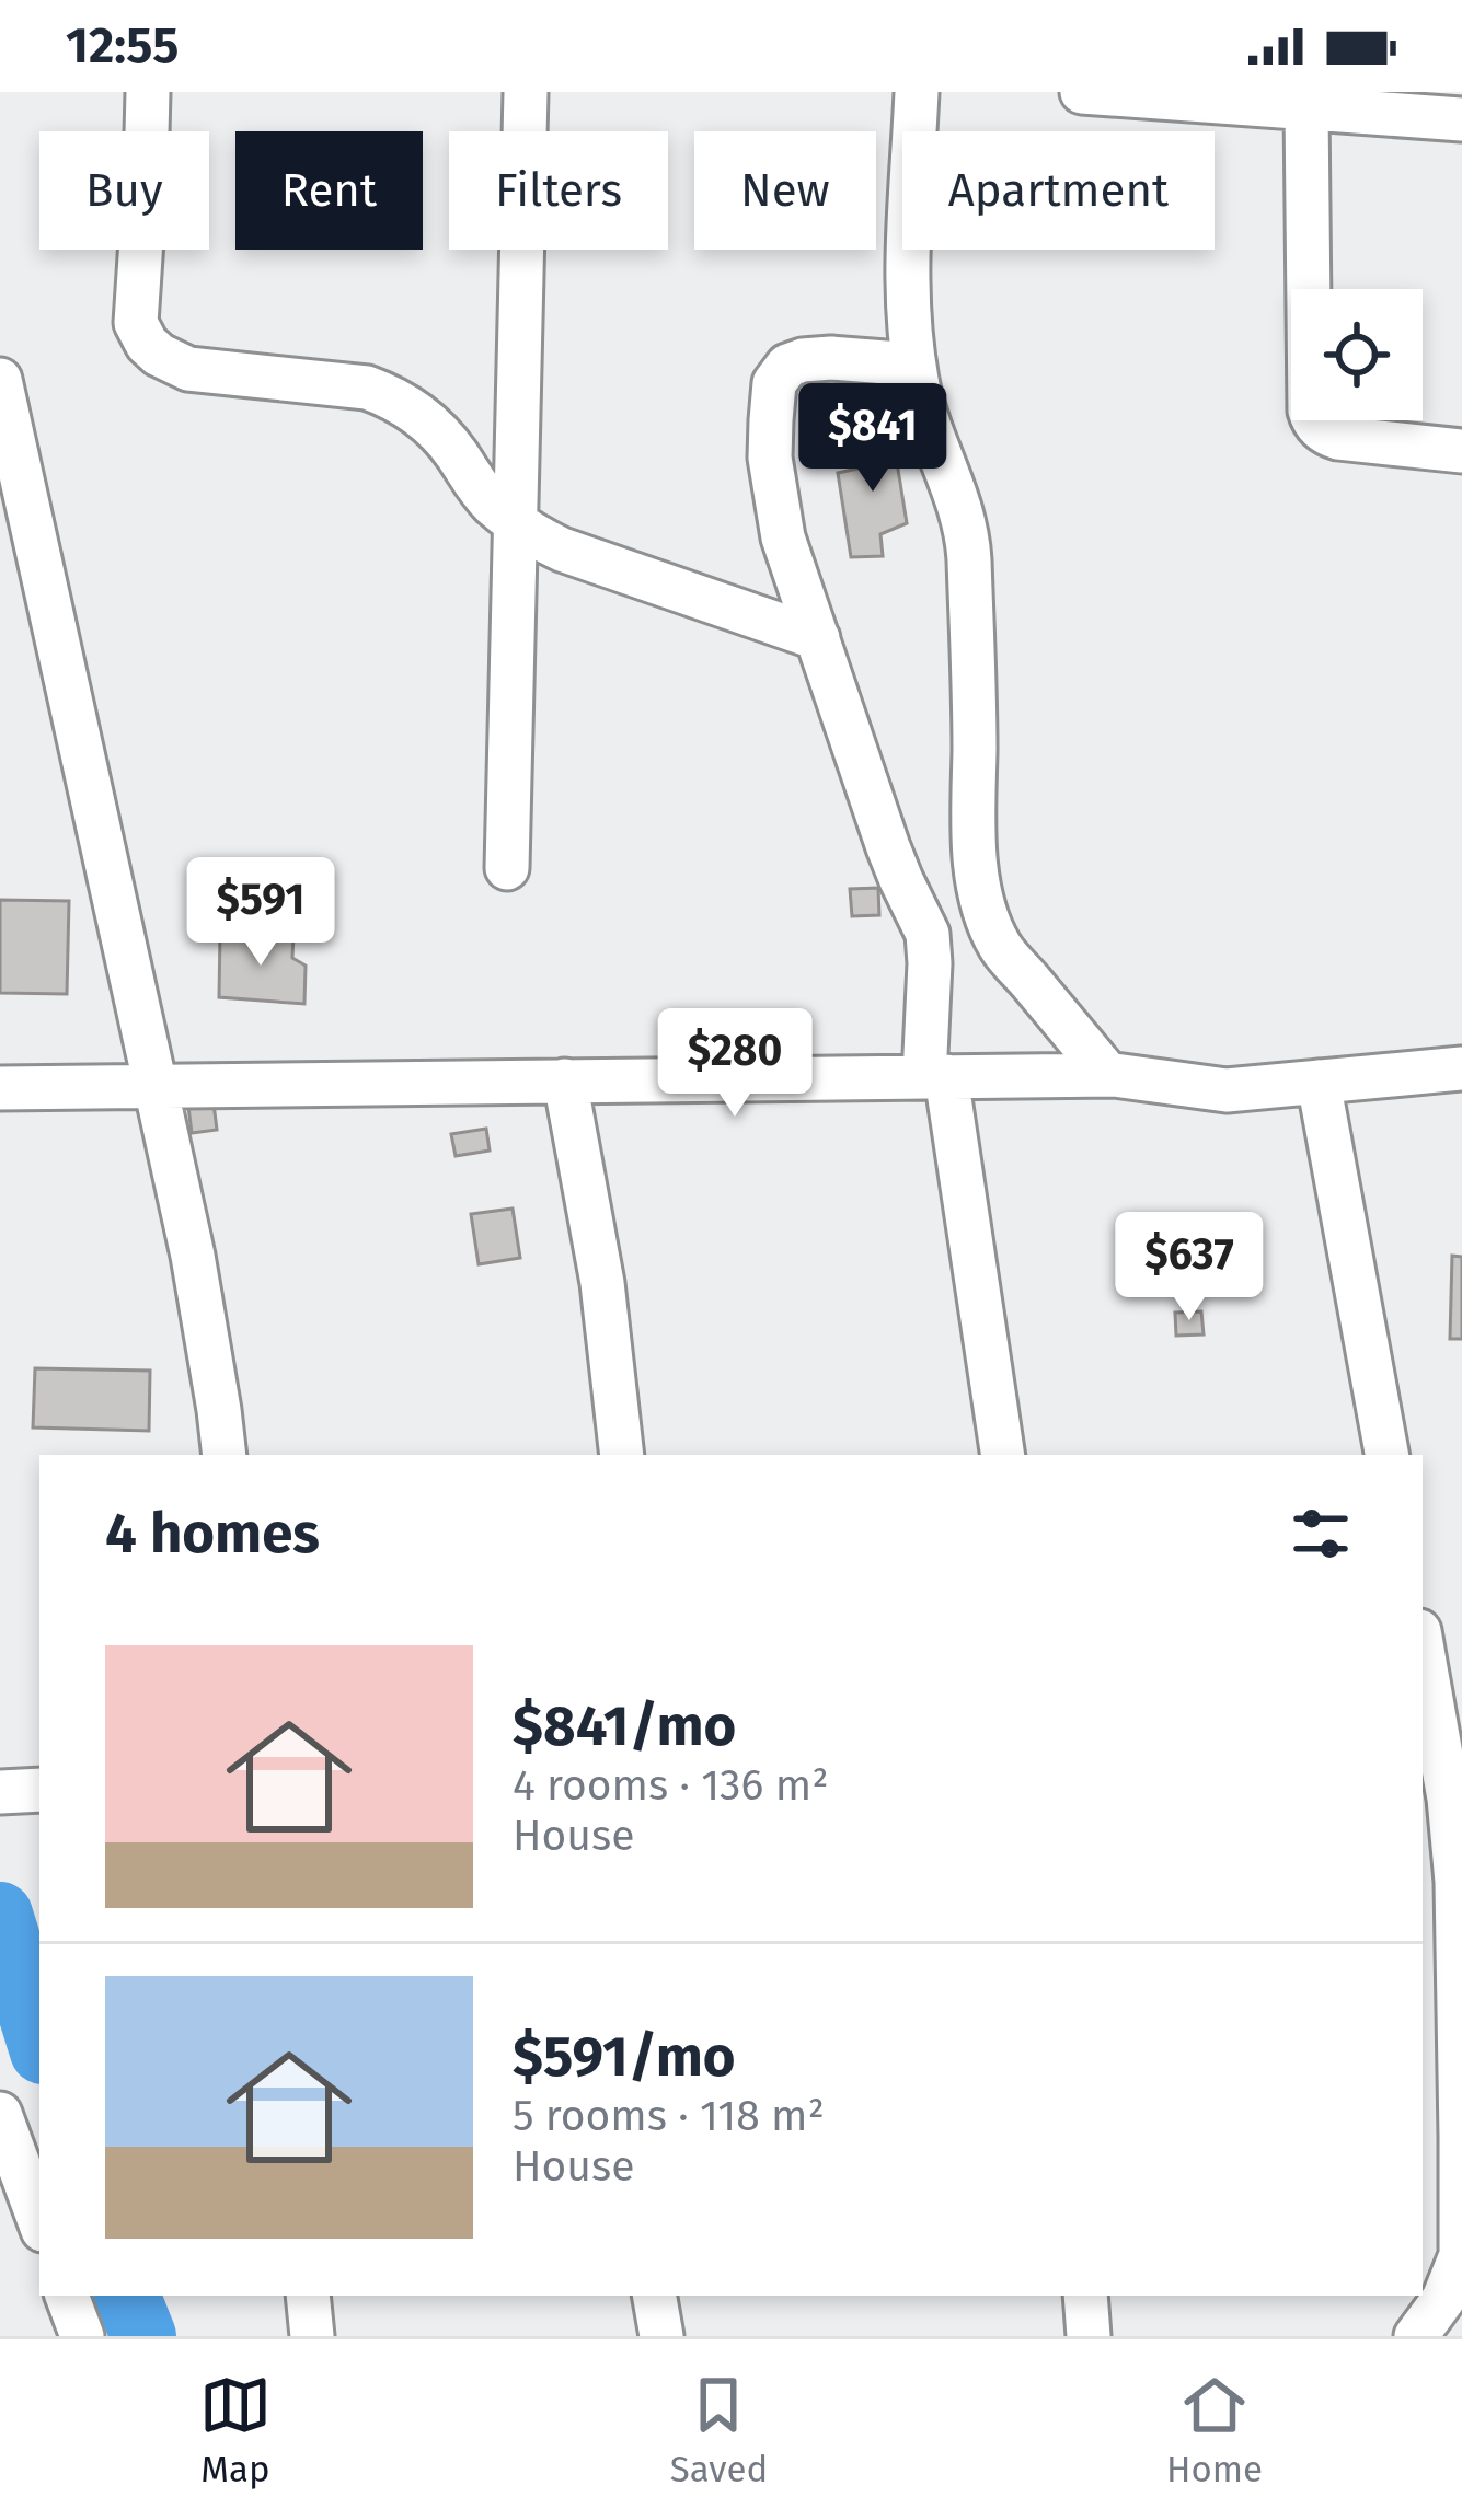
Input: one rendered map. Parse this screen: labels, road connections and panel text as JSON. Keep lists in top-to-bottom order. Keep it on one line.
{"page":{"status":"12:55","chip":["Buy","Rent","Filters","New","Apartment"],"price":["$841","$591","$280","$637"],"heading":"4 homes","list":[{"name":"$841/mo","note":"4 rooms · 136 m² · House"},{"name":"$591/mo","note":"5 rooms · 118 m² · House"}],"tabs":["Map","Saved","Home"]}}
